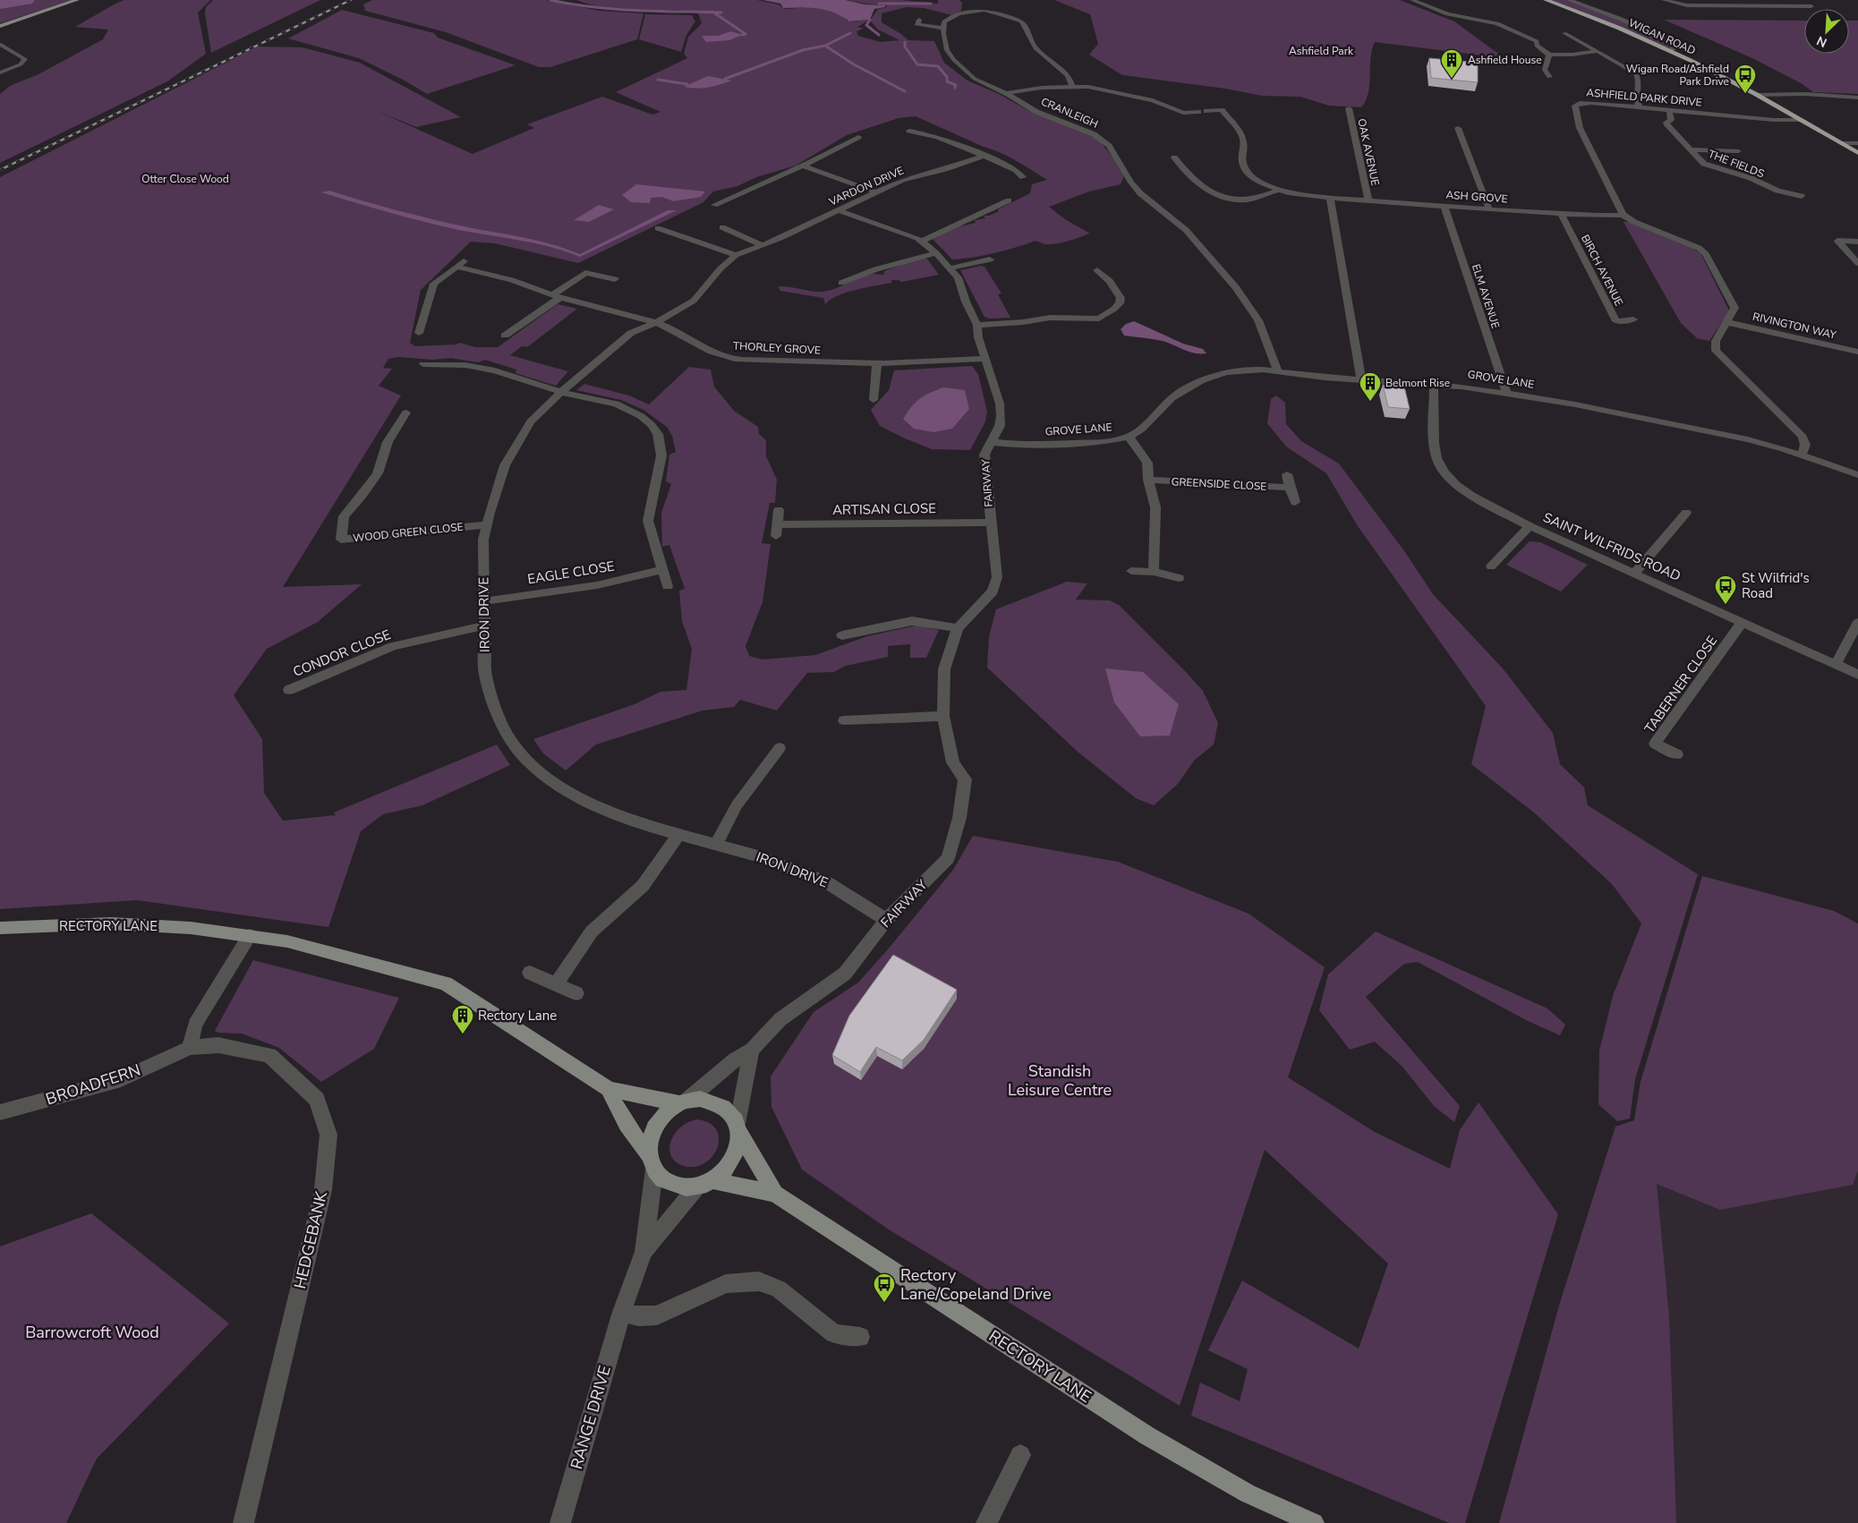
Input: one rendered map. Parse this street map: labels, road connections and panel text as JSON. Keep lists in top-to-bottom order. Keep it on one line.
{"streets":{"highway":["WIGAN ROAD"],"main road":["RECTORY LANE"],"street":["ASHFIELD PARK DRIVE","CRANLEIGH","OAK AVENUE","THE FIELDS","VARDON DRIVE","ASH GROVE","BIRCH AVENUE","ELM AVENUE","RIVINGTON WAY","THORLEY GROVE","GROVE LANE","FAIRWAY","GREENSIDE CLOSE","ARTISAN CLOSE","WOOD GREEN CLOSE","SAINT WILFRIDS ROAD","EAGLE CLOSE","IRON DRIVE","CONDOR CLOSE","TABERNER CLOSE","BROADFERN","HEDGEBANK","RANGE DRIVE"]},"crossings":[["WIGAN ROAD","ASHFIELD PARK DRIVE"],["ASHFIELD PARK DRIVE","THE FIELDS"],["ASHFIELD PARK DRIVE","ASH GROVE"],["CRANLEIGH","GROVE LANE"],["OAK AVENUE","ASH GROVE"],["VARDON DRIVE","THORLEY GROVE"],["VARDON DRIVE","FAIRWAY"],["VARDON DRIVE","IRON DRIVE"],["ASH GROVE","BIRCH AVENUE"],["ASH GROVE","ELM AVENUE"],["ELM AVENUE","GROVE LANE"],["THORLEY GROVE","FAIRWAY"],["THORLEY GROVE","IRON DRIVE"],["GROVE LANE","FAIRWAY"],["GROVE LANE","GREENSIDE CLOSE"],["GROVE LANE","SAINT WILFRIDS ROAD"],["FAIRWAY","ARTISAN CLOSE"],["FAIRWAY","IRON DRIVE"],["FAIRWAY","RECTORY LANE"],["FAIRWAY","RANGE DRIVE"],["WOOD GREEN CLOSE","IRON DRIVE"],["SAINT WILFRIDS ROAD","TABERNER CLOSE"],["EAGLE CLOSE","IRON DRIVE"],["IRON DRIVE","CONDOR CLOSE"],["RECTORY LANE","RANGE DRIVE"],["BROADFERN","HEDGEBANK"]],"parks":["Ashfield Park","Otter Close Wood","Standish Leisure Centre","Barrowcroft Wood"],"places":{"building":["Ashfield House","Belmont Rise","Rectory Lane"],"bus stop":["Wigan Road/Ashfield Park Drive","St Wilfrid's Road","Rectory Lane/Copeland Drive"]},"north":"bottom left"}
